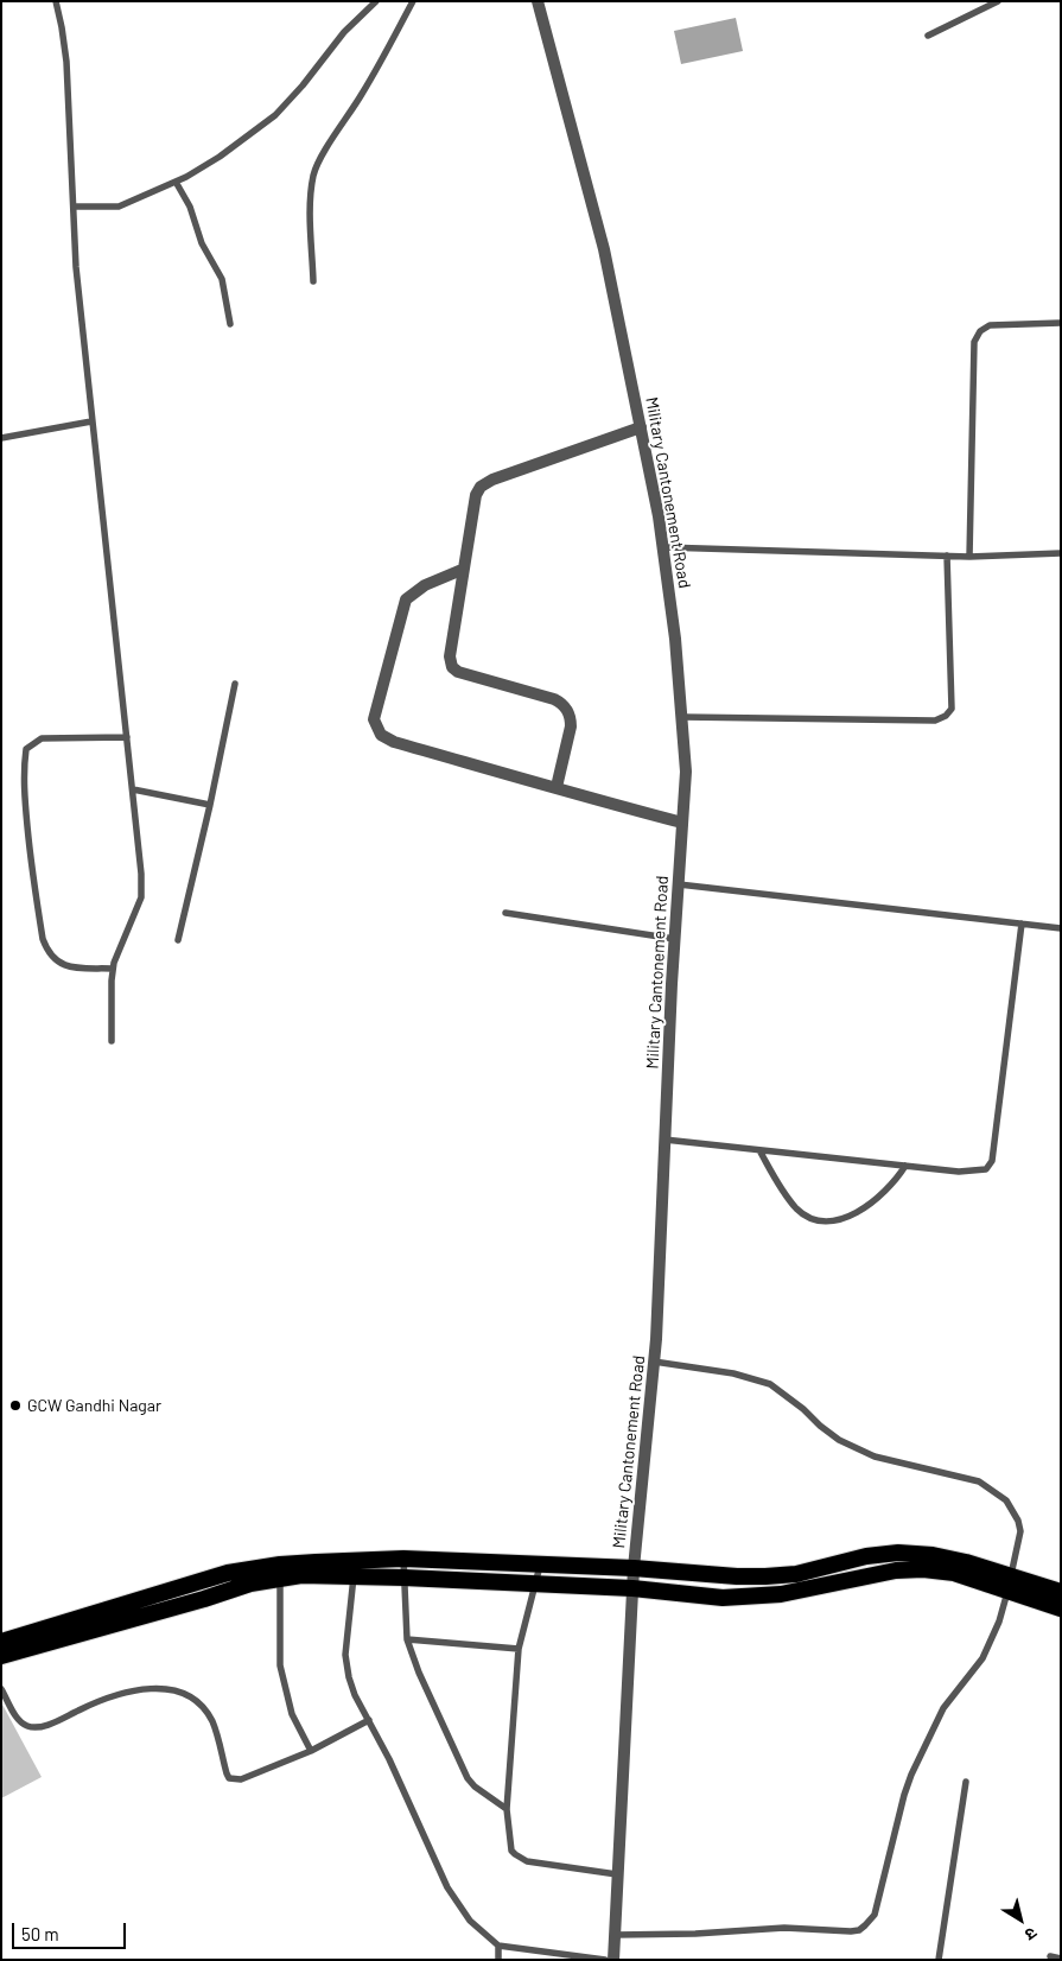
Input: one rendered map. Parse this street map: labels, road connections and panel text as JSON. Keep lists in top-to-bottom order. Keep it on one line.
{"streets":{"street":["Military Cantonement Road"]},"places":["GCW Gandhi Nagar"],"scale_bar":"50 m","north":"bottom right"}
